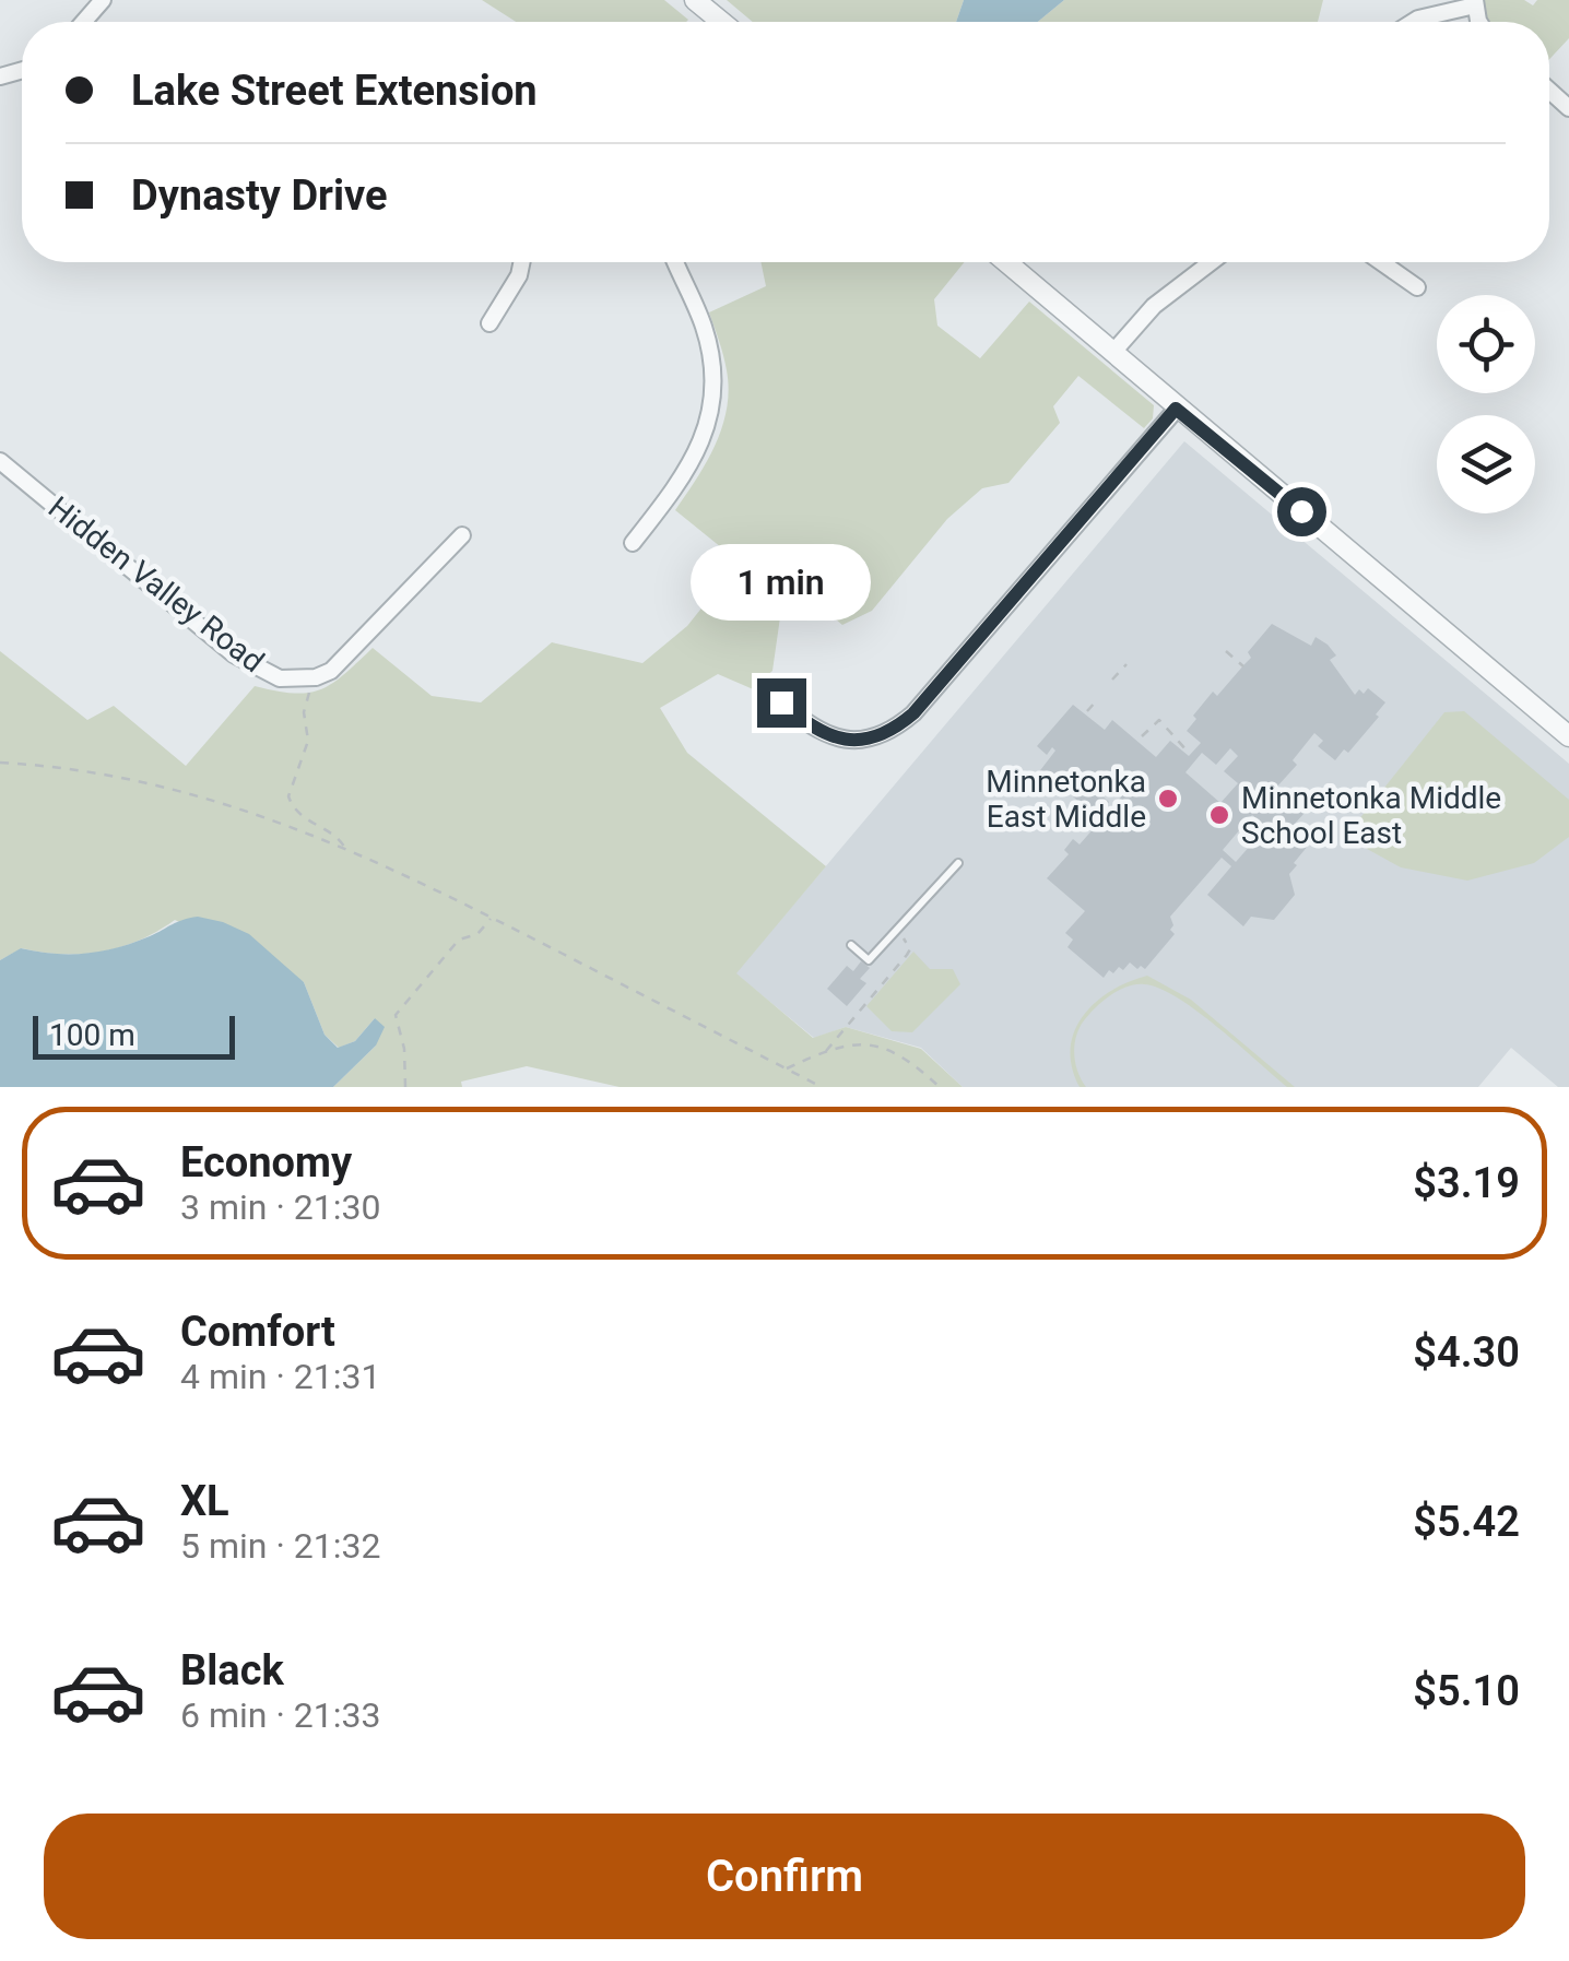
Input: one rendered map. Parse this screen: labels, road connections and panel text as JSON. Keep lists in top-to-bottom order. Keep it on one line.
{"streets":{"street":["Hidden Valley Road"]},"places":["Minnetonka East Middle","Minnetonka Middle School East"],"scale_bar":"100 m","page":{"banner":["Lake Street Extension","Dynasty Drive"],"bubble":"1 min","scale":"100 m","list":[{"name":"Economy","note":"3 min · 21:30","value":"$3.19"},{"name":"Comfort","note":"4 min · 21:31","value":"$4.30"},{"name":"XL","note":"5 min · 21:32","value":"$5.42"},{"name":"Black","note":"6 min · 21:33","value":"$5.10"}],"buttons":"Confirm"}}
